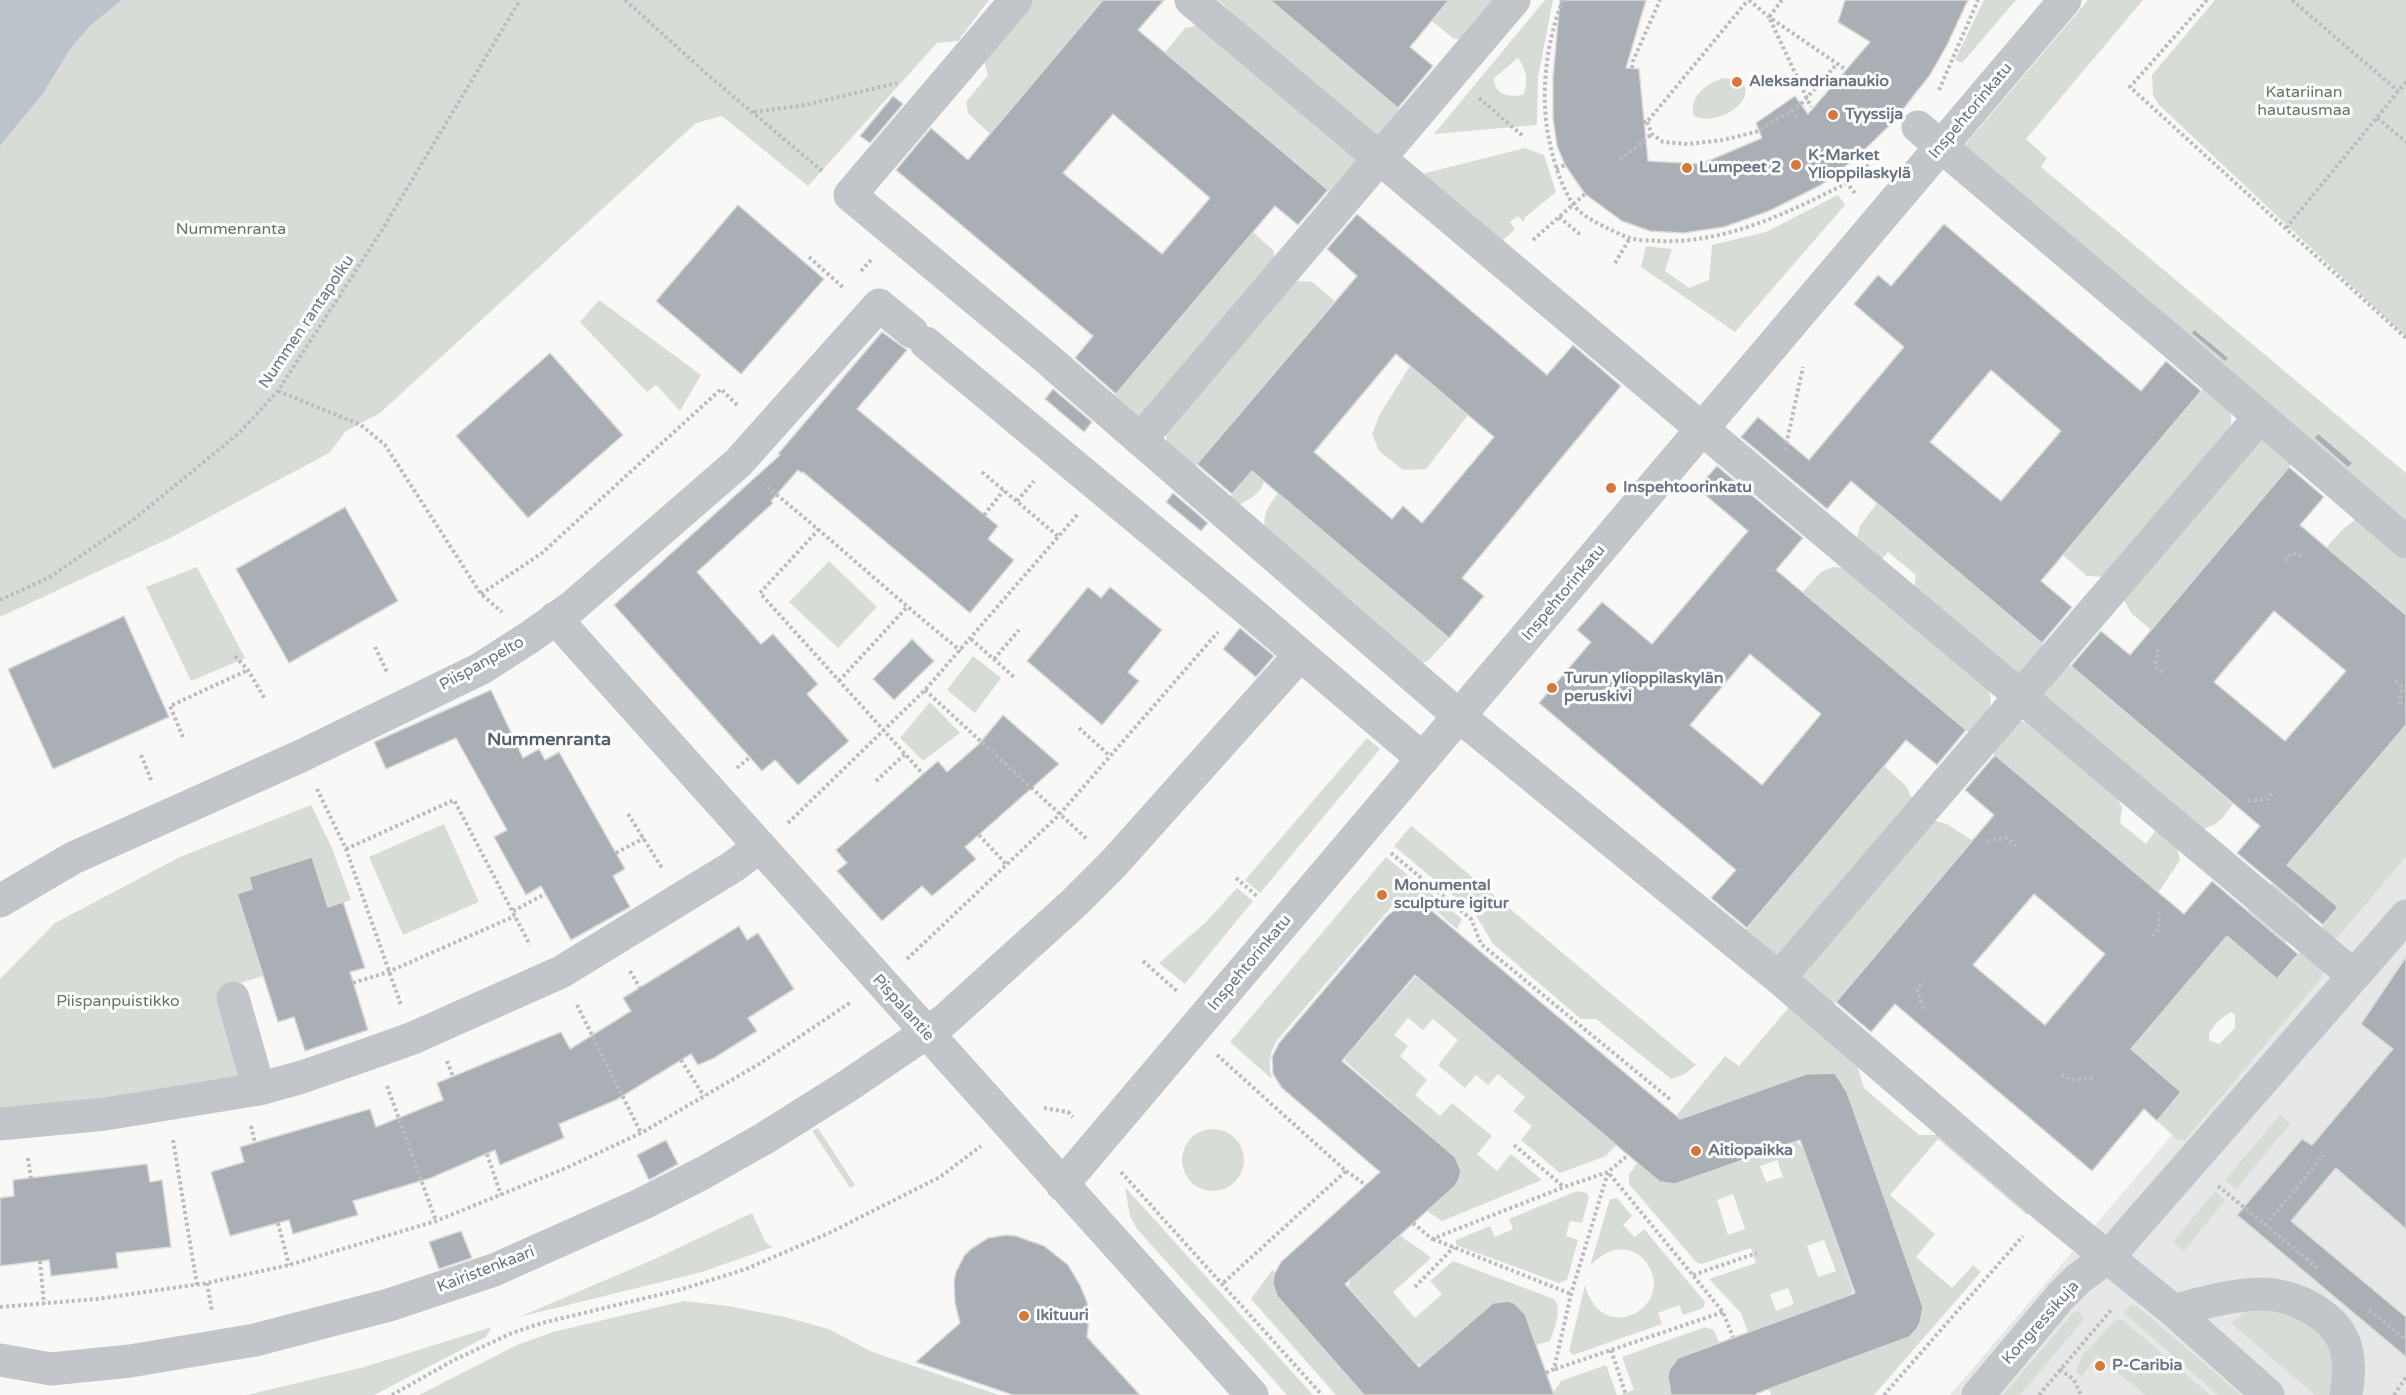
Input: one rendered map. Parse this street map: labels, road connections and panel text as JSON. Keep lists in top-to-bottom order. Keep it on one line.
{"streets":{"street":["Inspehtorinkatu","Piispanpelto","Pispalantie","Kairistenkaari","Kongressikuja"],"path":["Nummen rantapolku"]},"crossings":[["Inspehtorinkatu","Pispalantie"],["Piispanpelto","Pispalantie"],["Pispalantie","Kairistenkaari"]],"districts":["Nummenranta"],"parks":["Katariinan hautausmaa","Nummenranta","Piispanpuistikko"],"places":["Aleksandrianaukio","Tyyssija","K-Market Ylioppilaskylä","Lumpeet 2","Inspehtoorinkatu","Turun ylioppilaskylän peruskivi","Monumental sculpture igitur","Aitiopaikka","Ikituuri","P-Caribia"]}
